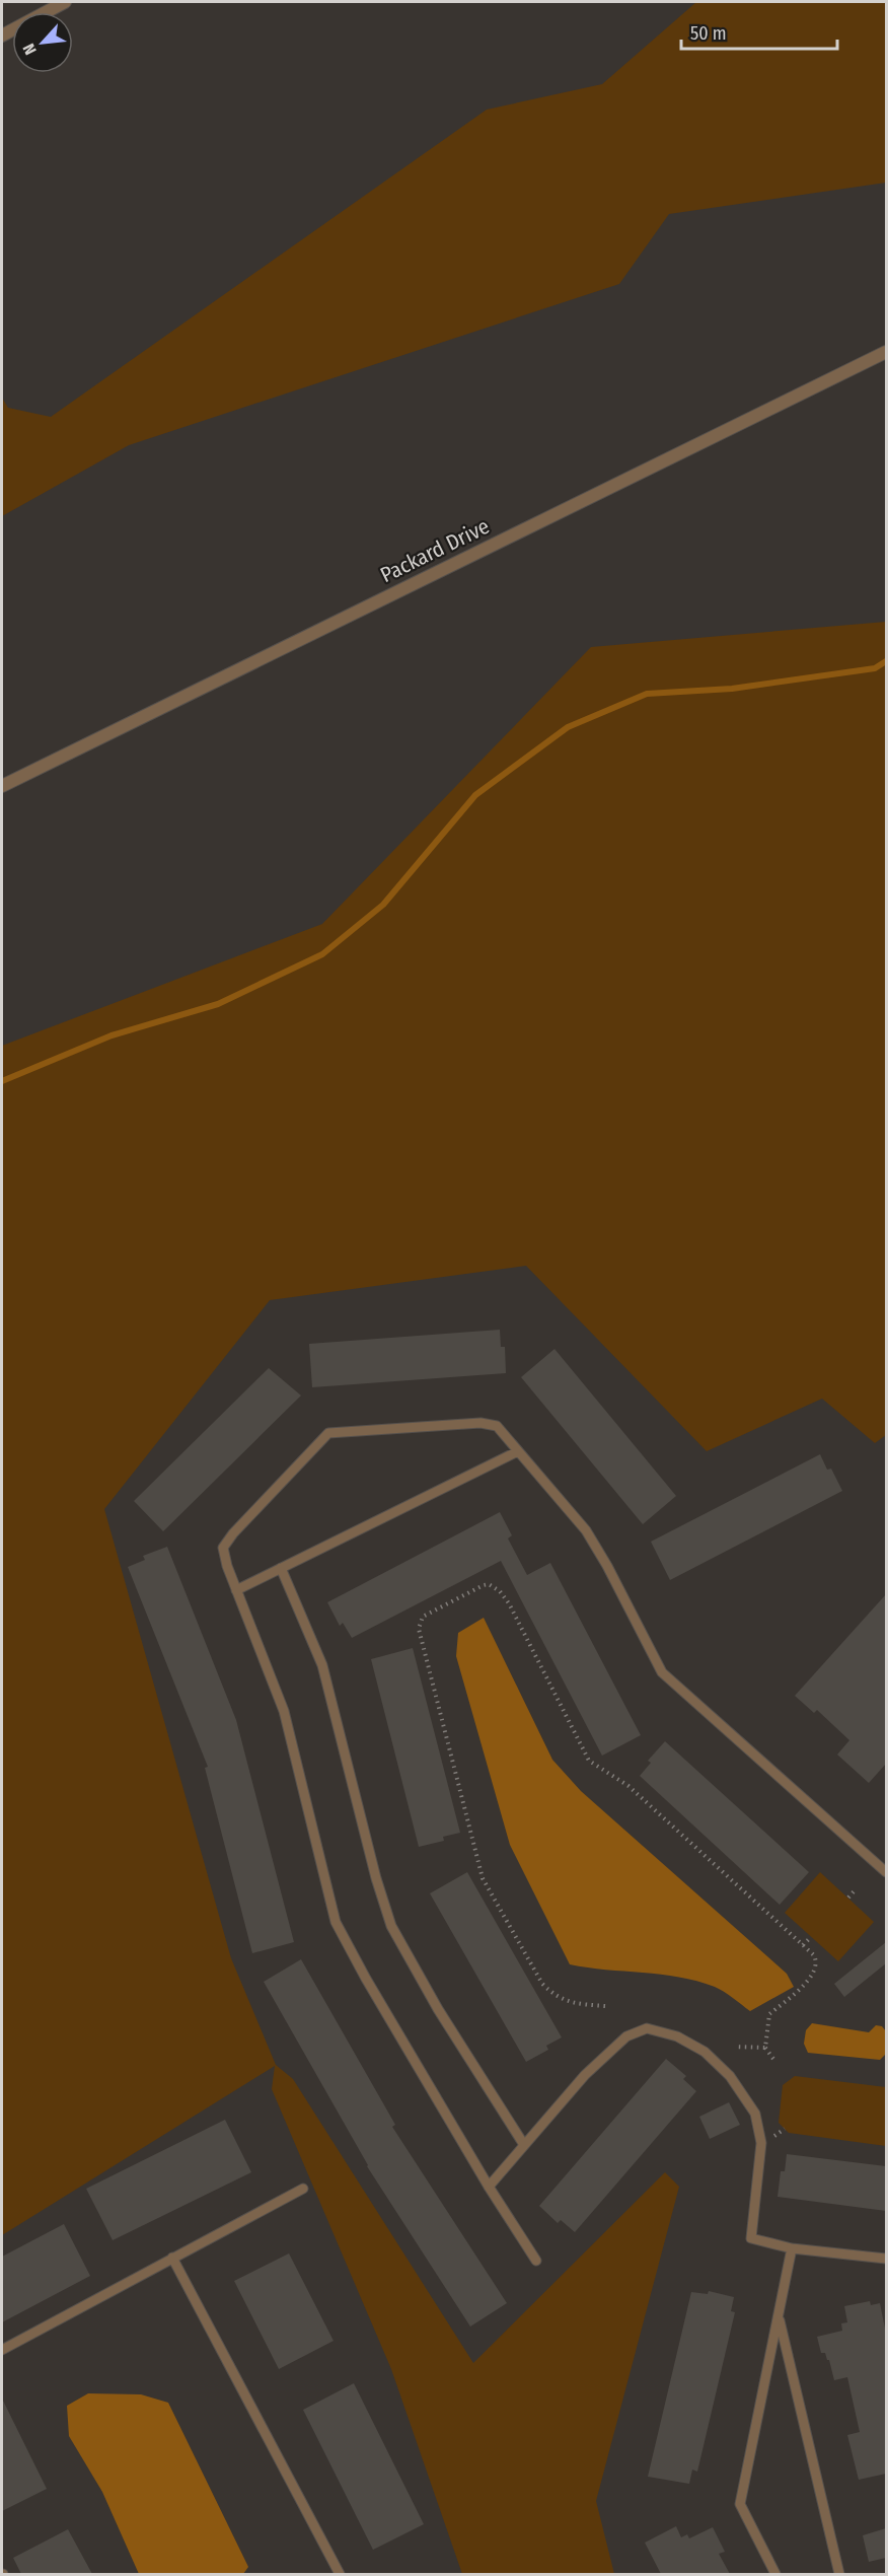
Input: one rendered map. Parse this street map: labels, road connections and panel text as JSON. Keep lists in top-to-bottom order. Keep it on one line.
{"streets":{"street":["Packard Drive"]},"scale_bar":"50 m","north":"bottom left"}
